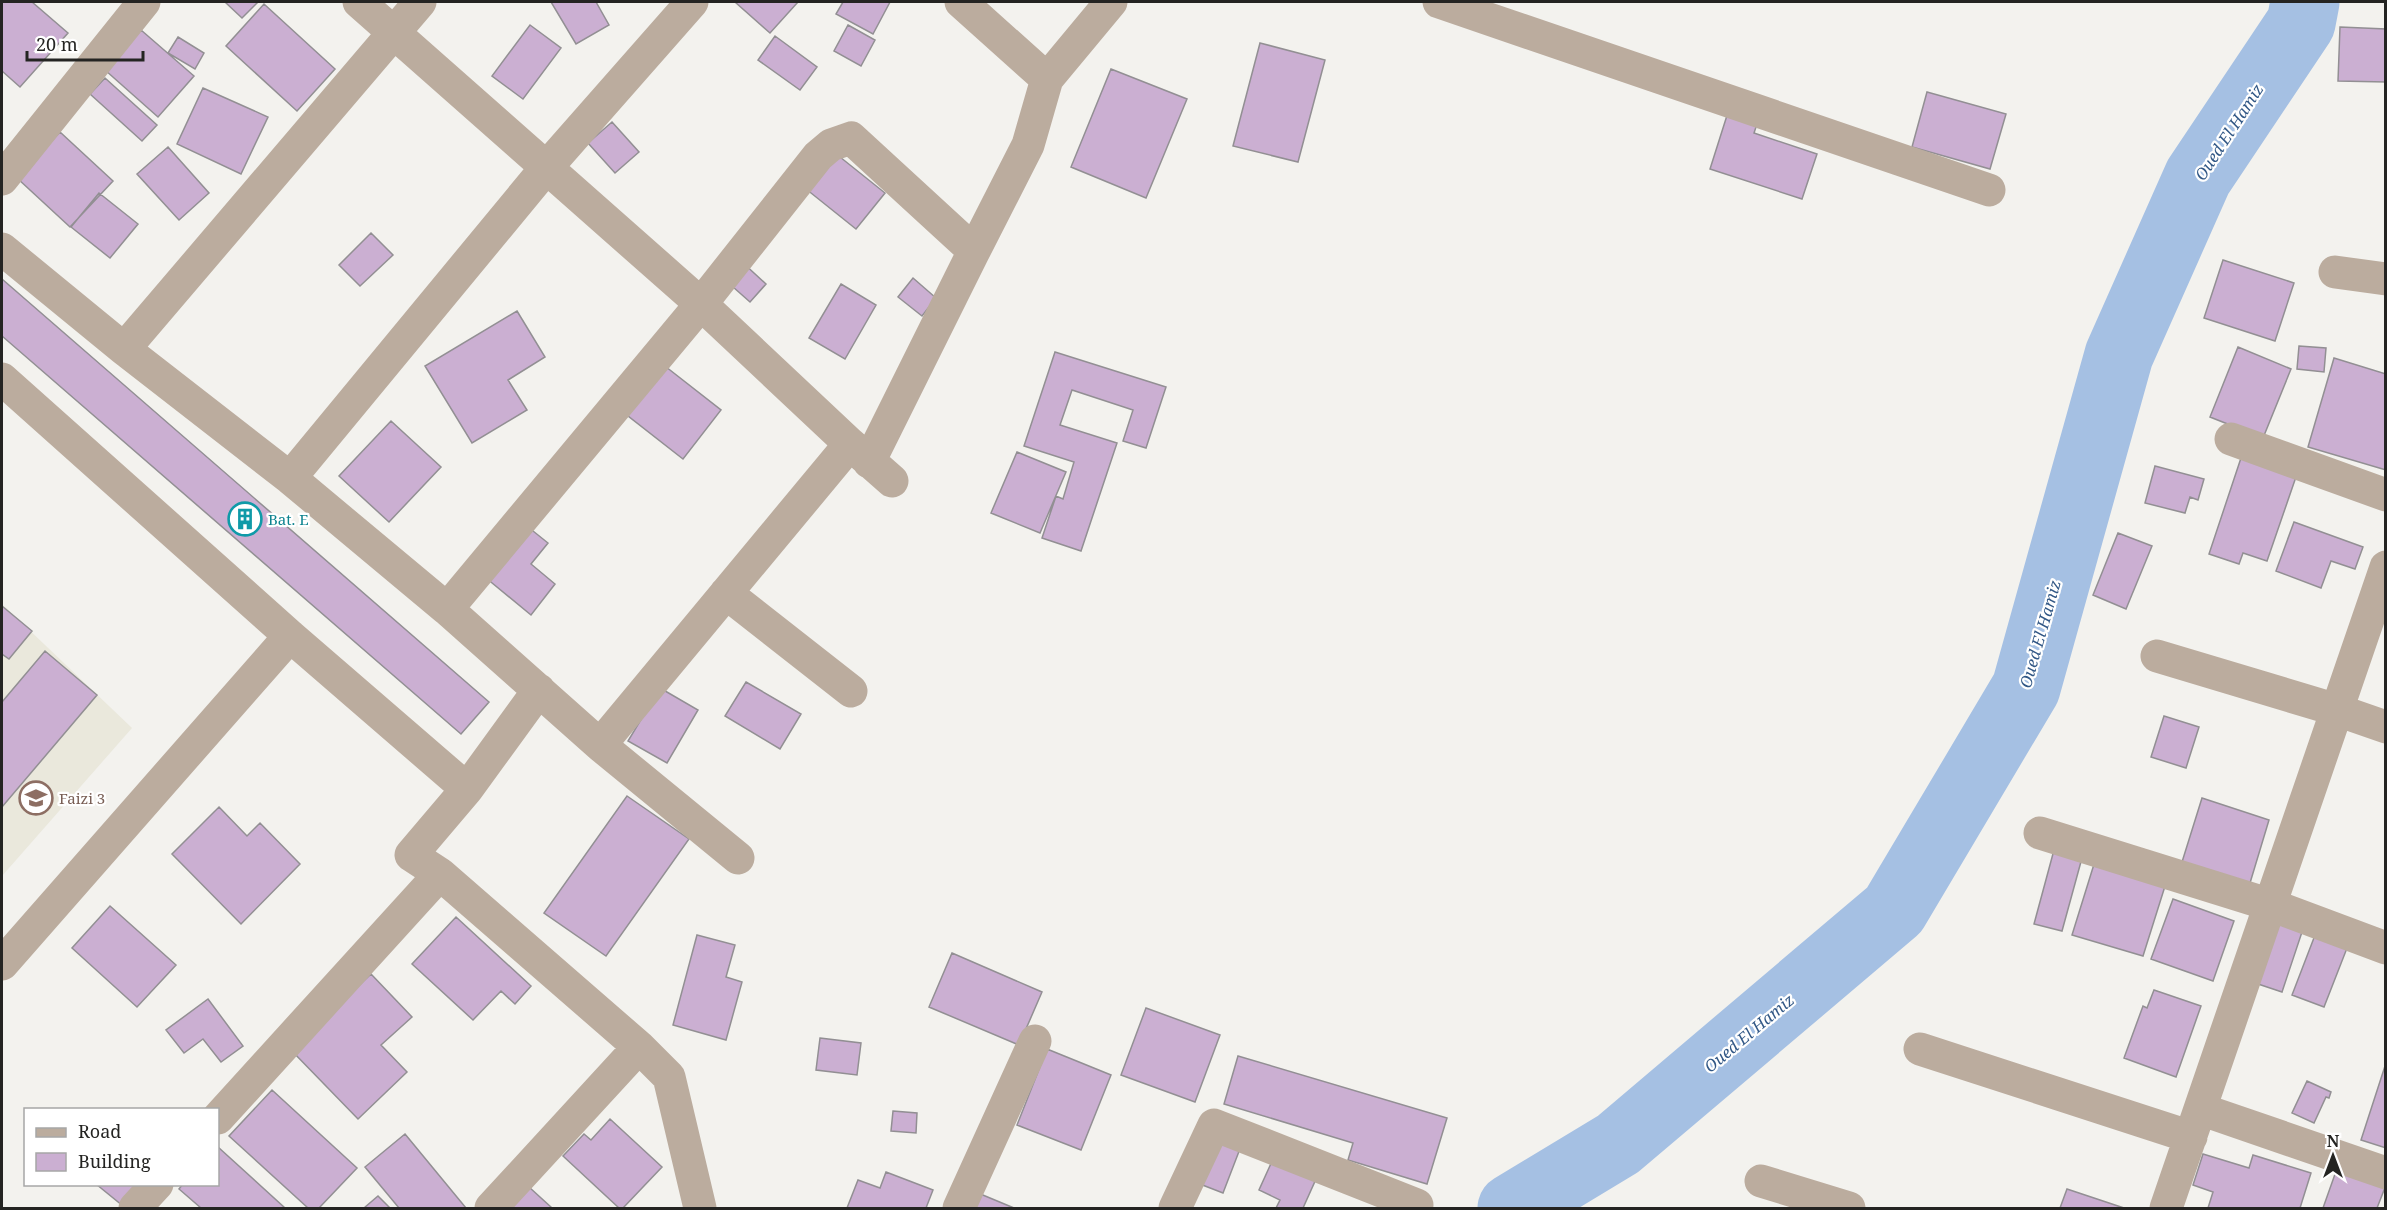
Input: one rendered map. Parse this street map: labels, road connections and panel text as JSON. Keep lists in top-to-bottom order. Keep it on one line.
{"water":["Oued El Hamiz"],"places":{"building":["Bat. E"],"school or university":["Faizi 3"]},"legend":["Road","Building"],"scale_bar":"20 m","north":"top"}
